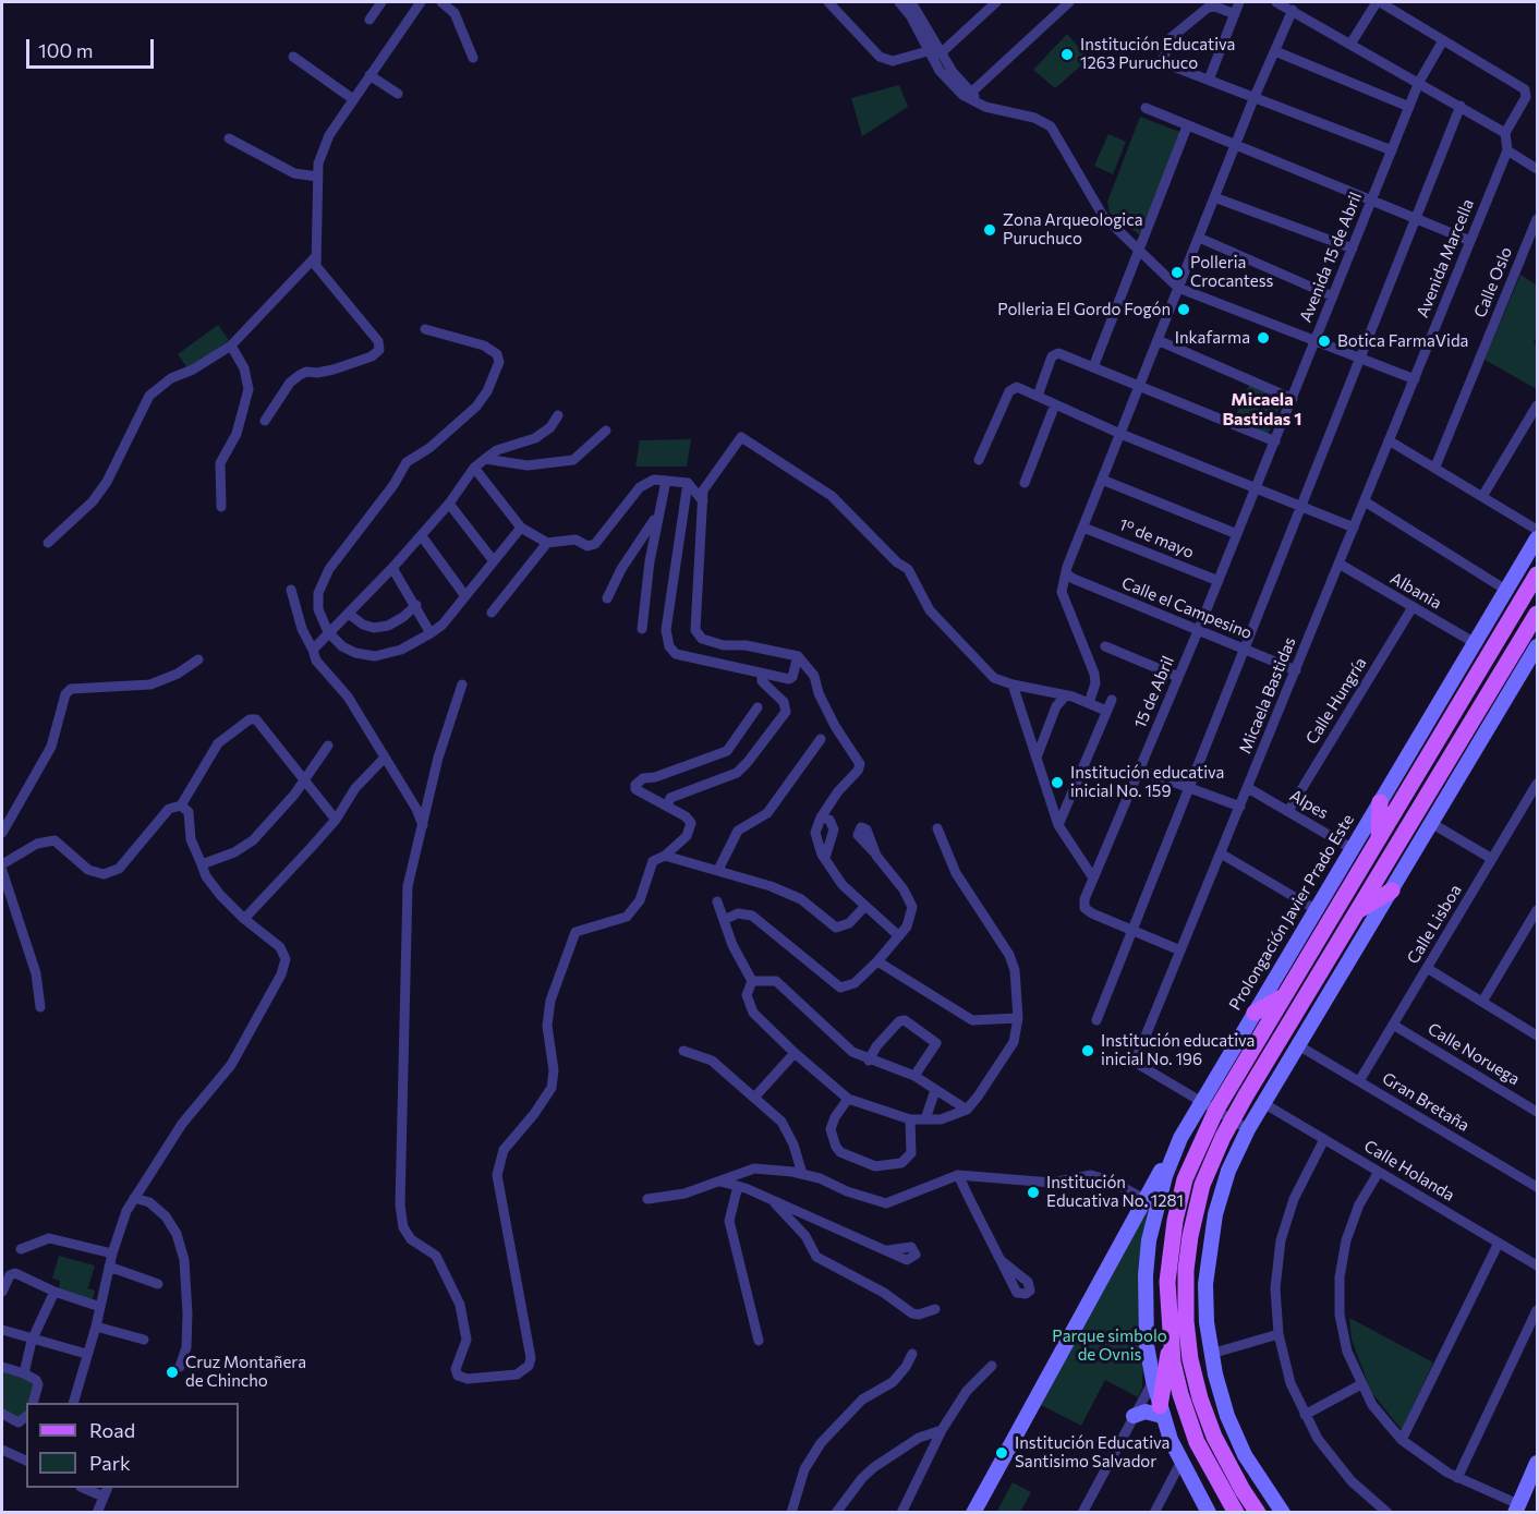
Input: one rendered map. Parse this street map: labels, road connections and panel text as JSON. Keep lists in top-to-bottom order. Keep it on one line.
{"streets":{"street":["Avenida 15 de Abril","Avenida Marcella","Calle Oslo","1º de mayo","Albania","Calle el Campesino","15 de Abril","Micaela Bastidas","Calle Hungría","Alpes","Prolongación Javier Prado Este","Calle Lisboa","Calle Noruega","Gran Bretaña","Calle Holanda"]},"crossings":[["Avenida 15 de Abril","15 de Abril"],["Avenida Marcella","Micaela Bastidas"],["1º de mayo","15 de Abril"],["Albania","Micaela Bastidas"],["Albania","Calle Hungría"],["Albania","Prolongación Javier Prado Este"],["Calle el Campesino","15 de Abril"],["Calle el Campesino","Micaela Bastidas"],["Micaela Bastidas","Alpes"],["Micaela Bastidas","Prolongación Javier Prado Este"],["Calle Hungría","Alpes"],["Alpes","Prolongación Javier Prado Este"],["Calle Lisboa","Calle Noruega"],["Calle Lisboa","Gran Bretaña"]],"districts":["Micaela Bastidas 1"],"parks":["Parque simbolo de Ovnis"],"places":["Institución Educativa 1263 Puruchuco","Zona Arqueologica Puruchuco","Polleria Crocantess","Polleria El Gordo Fogón","Inkafarma","Botica FarmaVida","Institución educativa inicial No. 159","Institución educativa inicial No. 196","Institución Educativa No. 1281","Cruz Montañera de Chincho","Institución Educativa Santisimo Salvador"],"legend":["Road","Park"],"scale_bar":"100 m"}
